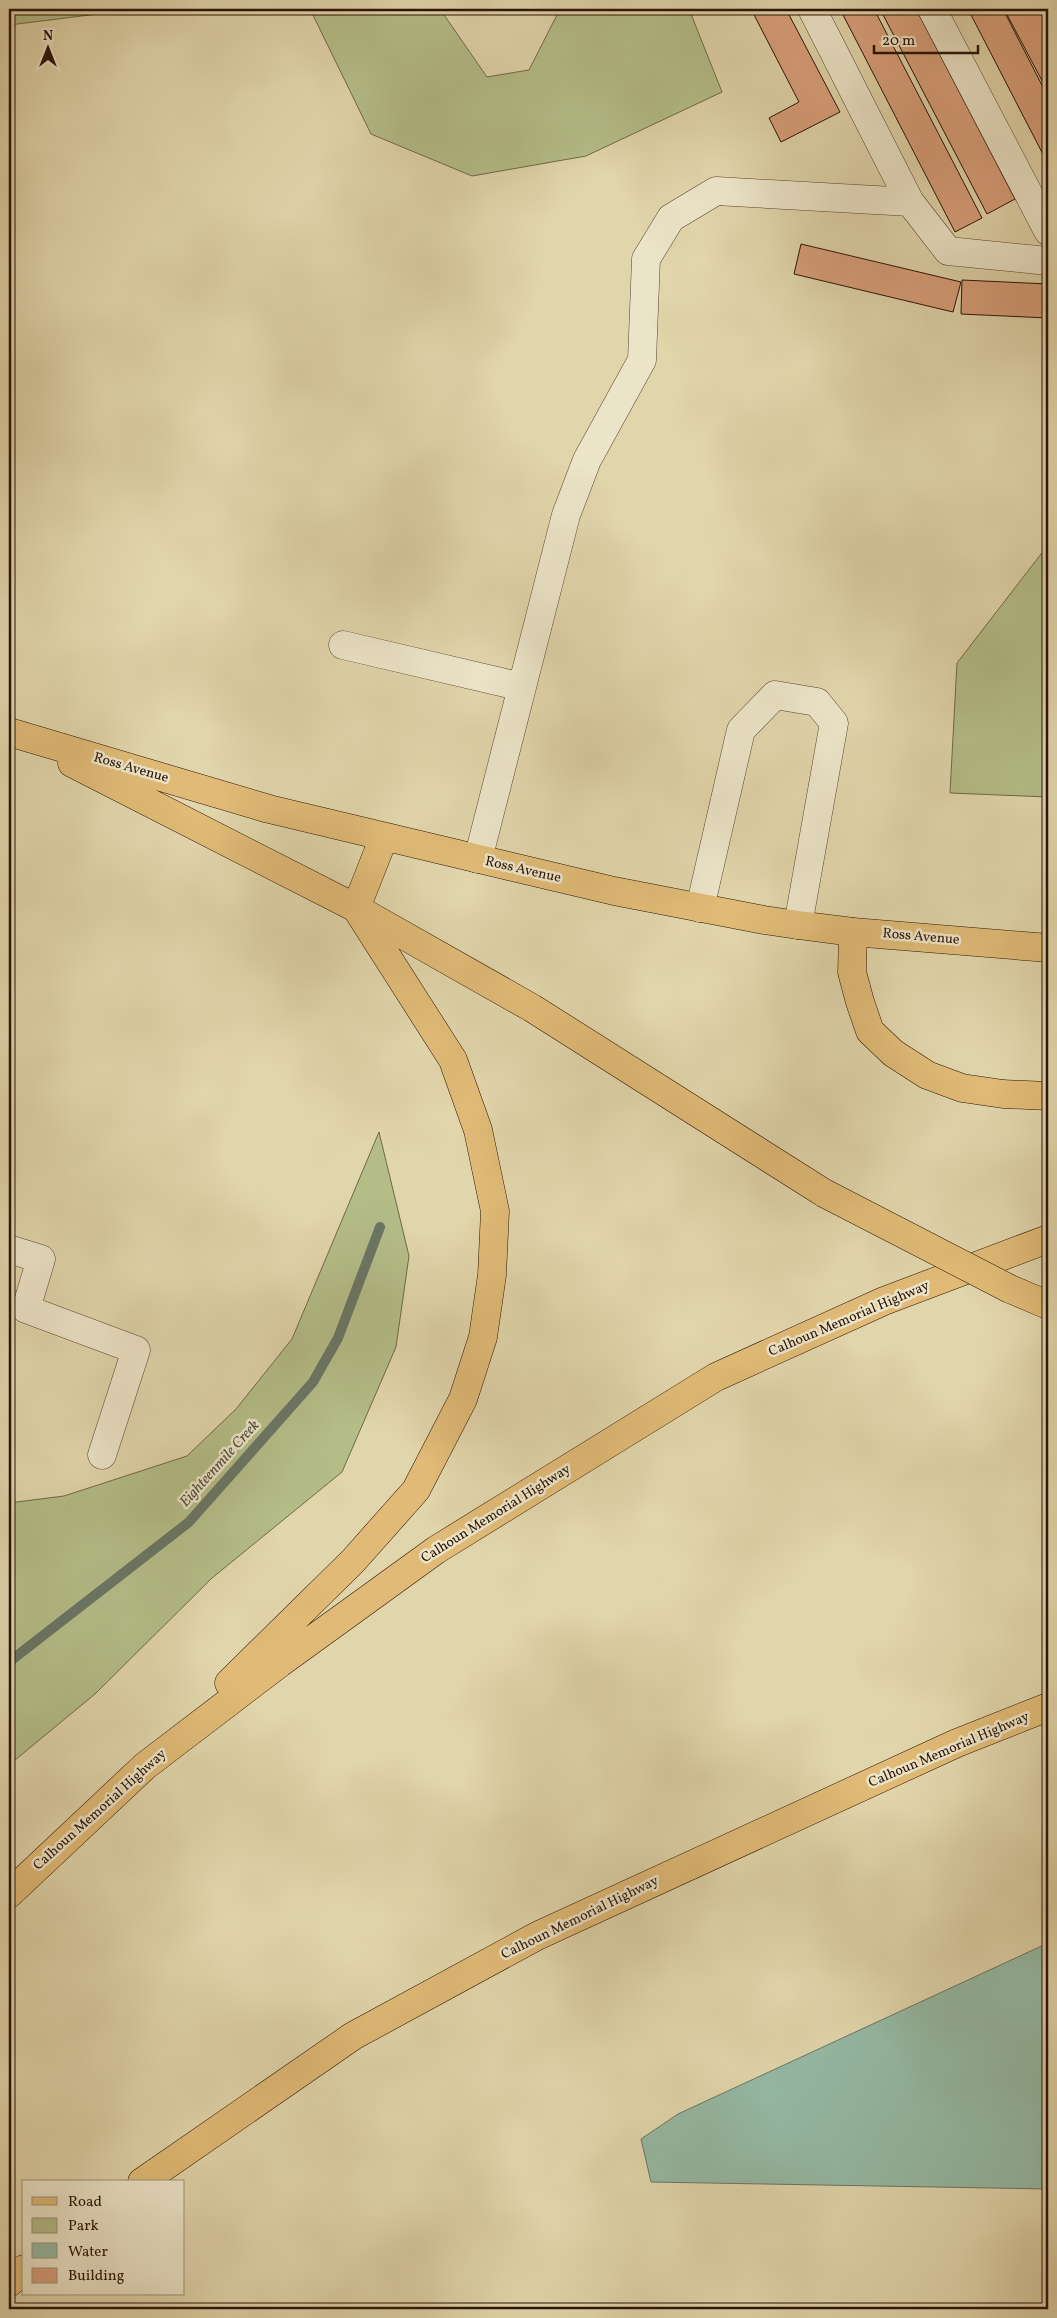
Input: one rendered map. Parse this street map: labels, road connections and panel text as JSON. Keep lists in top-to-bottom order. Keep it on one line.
{"streets":{"main road":["Ross Avenue","Calhoun Memorial Highway"]},"water":["Eighteenmile Creek"],"legend":["Road","Park","Water","Building"],"scale_bar":"20 m","north":"top"}
